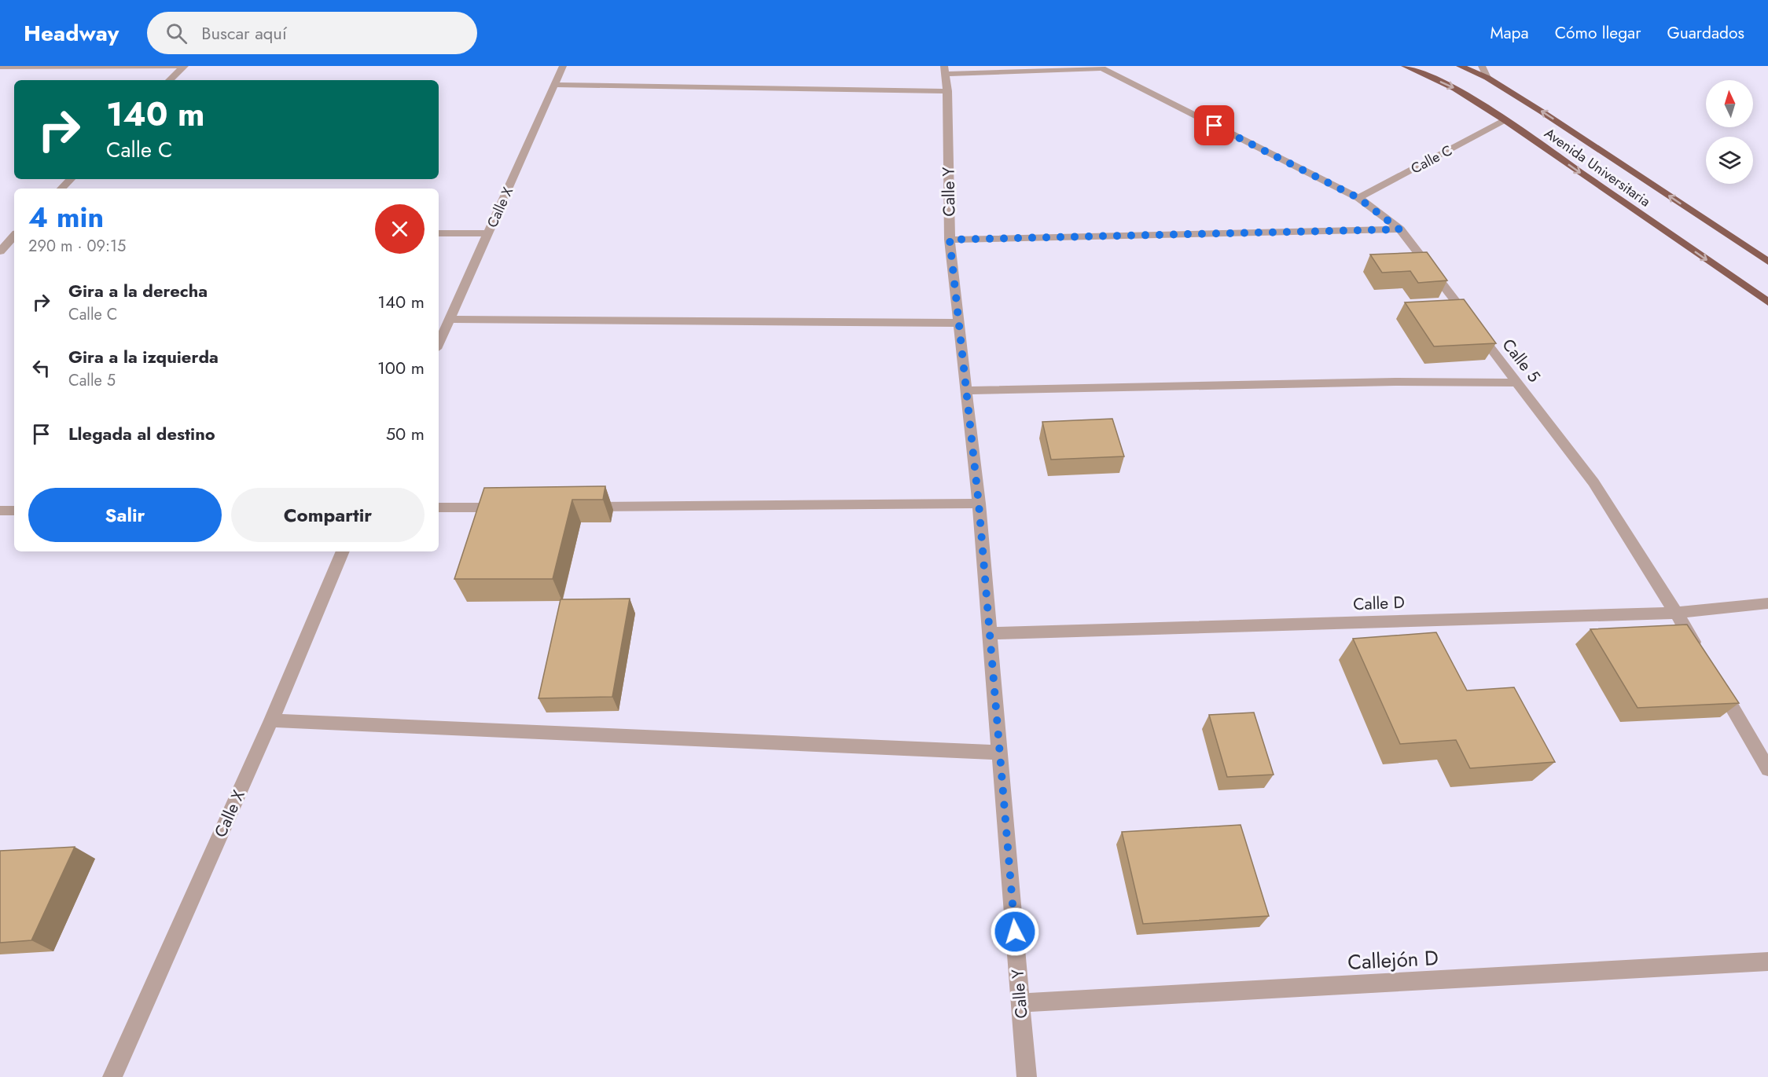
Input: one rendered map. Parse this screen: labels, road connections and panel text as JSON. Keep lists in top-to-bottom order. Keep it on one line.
{"streets":{"highway":["Avenida Universitaria"],"street":["Calle C","Calle Y","Calle X","Calle 5","Calle D","Callejón D"]},"crossings":[["Calle C","Avenida Universitaria"],["Calle C","Calle 5"],["Calle Y","Calle 5"],["Calle Y","Calle D"],["Calle Y","Callejón D"],["Calle 5","Calle D"]],"north":"top","page":{"header":"Headway","search":"Buscar aquí","nav":["Mapa","Cómo llegar","Guardados"],"turn":["140 m","Calle C"],"heading":["4 min","290 m · 09:15"],"list":[{"name":"Gira a la derecha","note":"Calle C","value":"140 m"},{"name":"Gira a la izquierda","note":"Calle 5","value":"100 m"},{"name":"Llegada al destino","value":"50 m"}],"buttons":["Salir","Compartir"]}}
